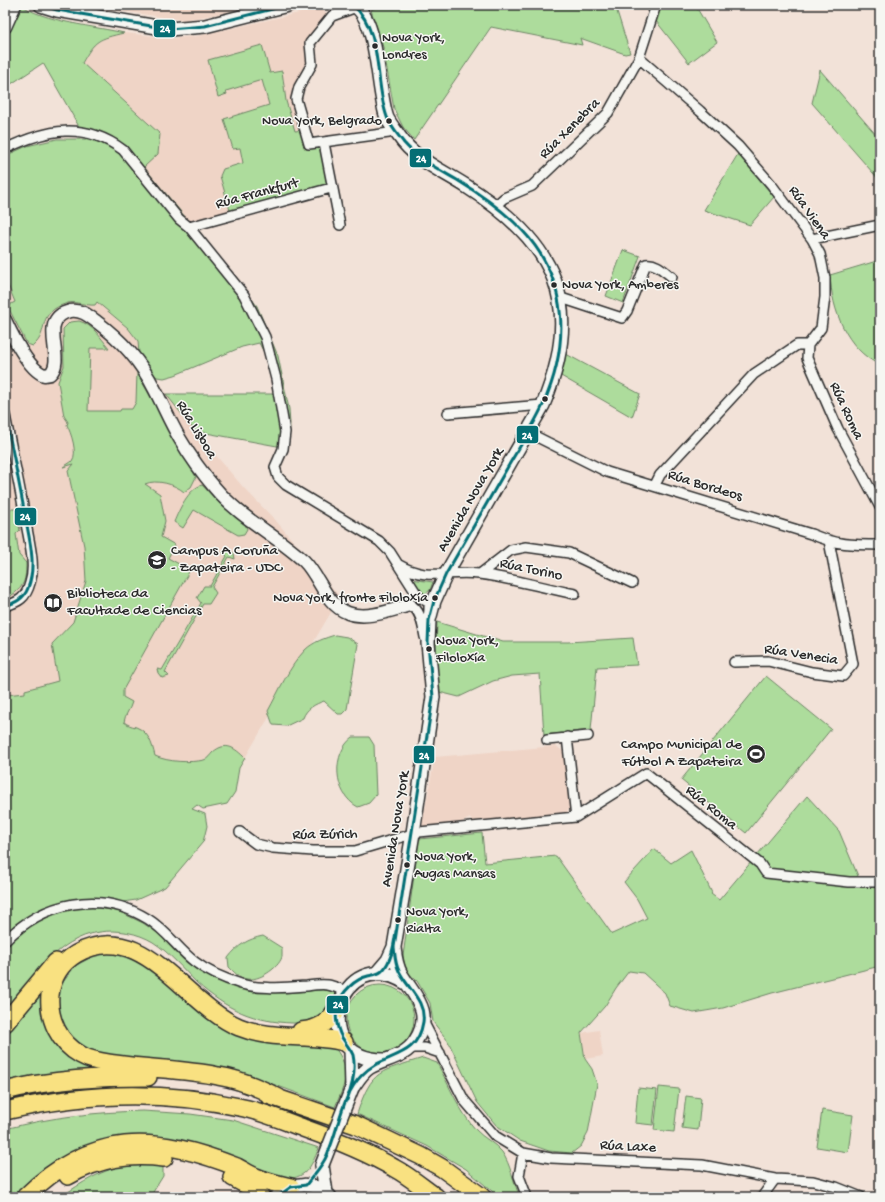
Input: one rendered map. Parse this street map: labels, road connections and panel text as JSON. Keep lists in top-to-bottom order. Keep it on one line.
{"streets":{"main road":["Avenida Nova York"],"street":["Rúa Xenebra","Rúa Frankfurt","Rúa Viena","Rúa Roma","Rúa Lisboa","Rúa Bordeos","Rúa Torino","Rúa Venecia","Rúa Zúrich","Rúa Laxe"]},"crossings":[["Rúa Xenebra","Rúa Viena"],["Rúa Xenebra","Avenida Nova York"],["Rúa Viena","Rúa Roma"],["Rúa Roma","Avenida Nova York"],["Rúa Roma","Rúa Zúrich"],["Rúa Lisboa","Avenida Nova York"],["Rúa Bordeos","Avenida Nova York"],["Rúa Bordeos","Rúa Venecia"],["Avenida Nova York","Rúa Torino"],["Avenida Nova York","Rúa Zúrich"]],"places":{"other":["Nova York, Londres","Nova York, Belgrado","Nova York, Amberes","Nova York, fronte Filoloxía","Nova York, Filoloxía","Nova York, Augas Mansas","Nova York, Rialta"],"school or university":["Campus A Coruña - Zapateira - UDC"],"library":["Biblioteca da Facultade de Ciencias"],"sports":["Campo Municipal de Fútbol A Zapateira"]},"lines":["transit line 24"]}
